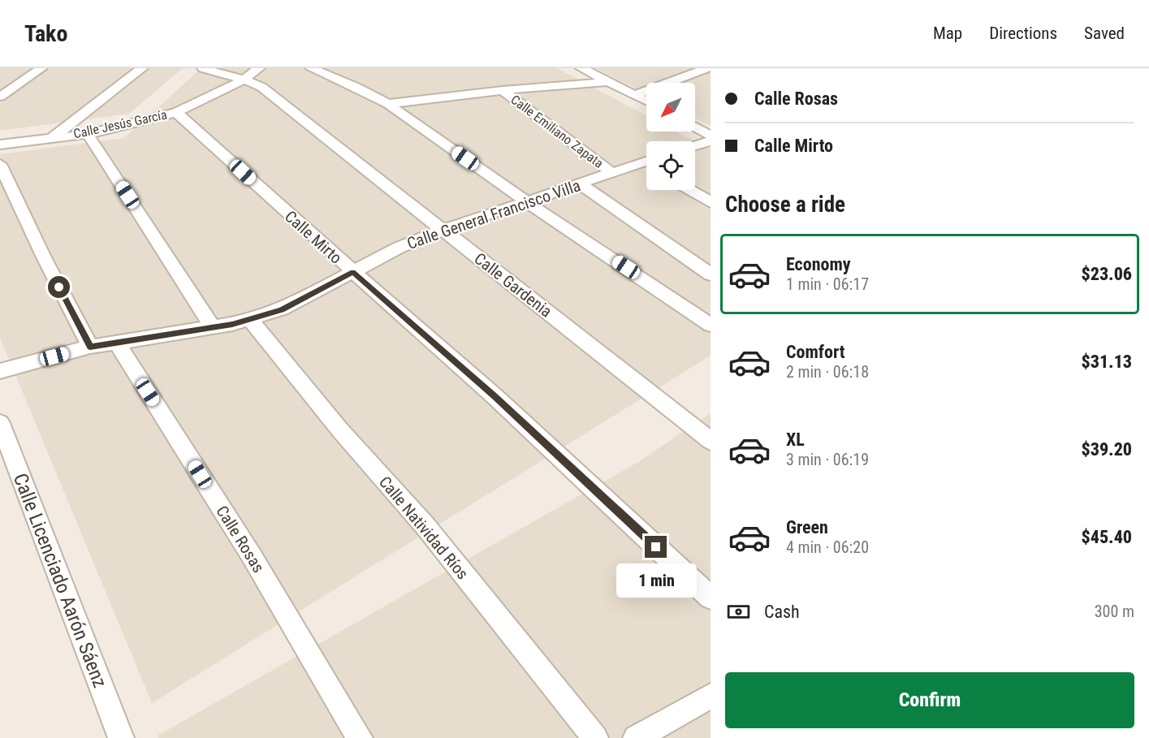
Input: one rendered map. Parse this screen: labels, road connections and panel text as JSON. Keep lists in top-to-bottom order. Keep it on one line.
{"streets":{"street":["Calle Jesús García","Calle Emiliano Zapata","Calle General Francisco Villa","Calle Mirto","Calle Gardenia","Calle Natividad Ríos","Calle Rosas","Calle Licenciado Aarón Sáenz"]},"crossings":[["Calle Jesús García","Calle Mirto"],["Calle Jesús García","Calle Gardenia"],["Calle Emiliano Zapata","Calle General Francisco Villa"],["Calle General Francisco Villa","Calle Mirto"],["Calle General Francisco Villa","Calle Gardenia"],["Calle General Francisco Villa","Calle Natividad Ríos"],["Calle General Francisco Villa","Calle Rosas"]],"north":"bottom left","page":{"header":"Tako","nav":["Map","Directions","Saved"],"banner":["Calle Rosas","Calle Mirto"],"heading":"Choose a ride","list":[{"name":"Economy","note":"1 min · 06:17","value":"$23.06"},{"name":"Comfort","note":"2 min · 06:18","value":"$31.13"},{"name":"XL","note":"3 min · 06:19","value":"$39.20"},{"name":"Green","note":"4 min · 06:20","value":"$45.40"}],"bubble":"1 min","pay":["Cash","300 m"],"buttons":"Confirm"}}
